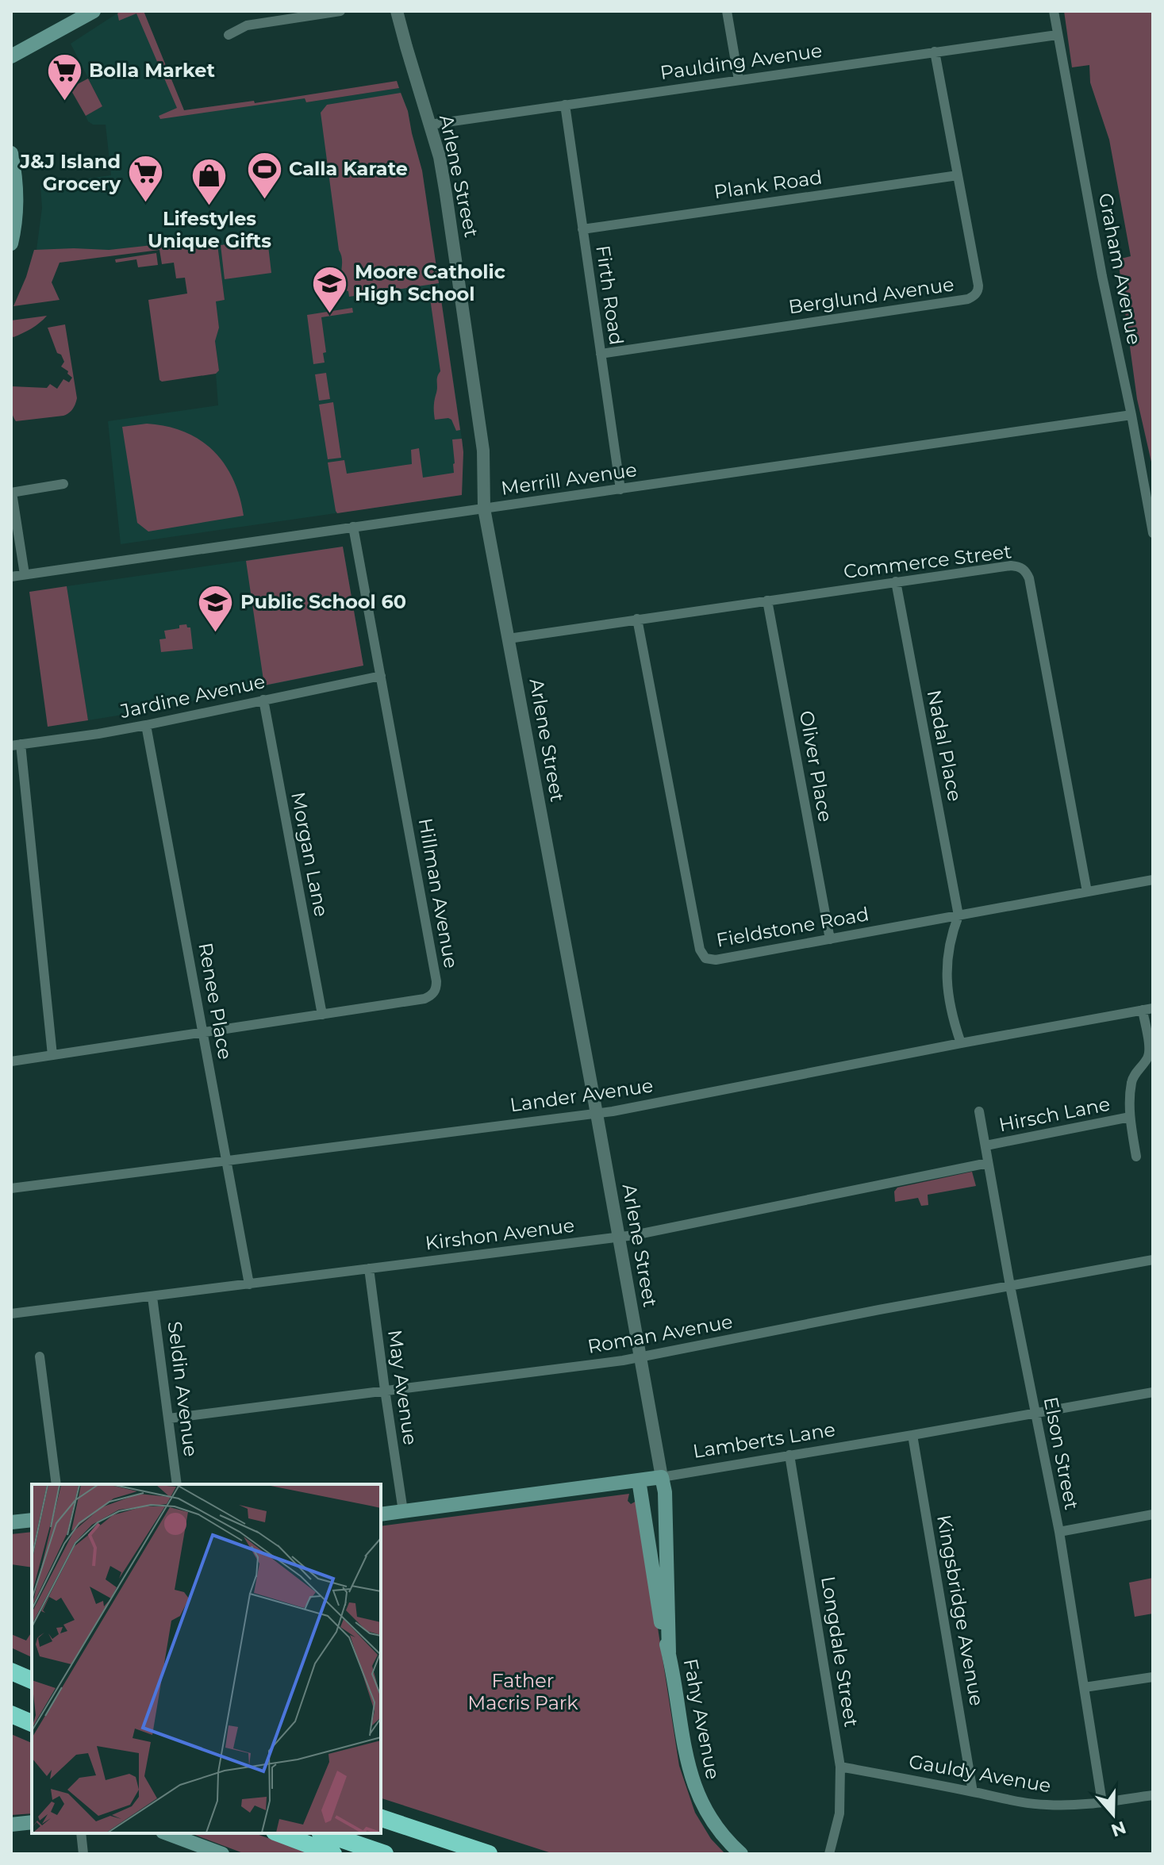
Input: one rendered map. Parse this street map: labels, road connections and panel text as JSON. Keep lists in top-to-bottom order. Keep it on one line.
{"streets":{"main road":["Lamberts Lane","Fahy Avenue"],"street":["Paulding Avenue","Arlene Street","Plank Road","Graham Avenue","Firth Road","Berglund Avenue","Merrill Avenue","Commerce Street","Jardine Avenue","Nadal Place","Oliver Place","Morgan Lane","Hillman Avenue","Fieldstone Road","Renee Place","Lander Avenue","Hirsch Lane","Kirshon Avenue","Roman Avenue","May Avenue","Seldin Avenue","Elson Street","Kingsbridge Avenue","Longdale Street","Gauldy Avenue"]},"crossings":[["Paulding Avenue","Arlene Street"],["Paulding Avenue","Graham Avenue"],["Paulding Avenue","Firth Road"],["Paulding Avenue","Berglund Avenue"],["Arlene Street","Merrill Avenue"],["Arlene Street","Commerce Street"],["Arlene Street","Lander Avenue"],["Arlene Street","Kirshon Avenue"],["Arlene Street","Roman Avenue"],["Arlene Street","Lamberts Lane"],["Arlene Street","Fahy Avenue"],["Plank Road","Firth Road"],["Plank Road","Berglund Avenue"],["Graham Avenue","Merrill Avenue"],["Firth Road","Berglund Avenue"],["Firth Road","Merrill Avenue"],["Merrill Avenue","Hillman Avenue"],["Commerce Street","Nadal Place"],["Commerce Street","Oliver Place"],["Commerce Street","Fieldstone Road"],["Jardine Avenue","Morgan Lane"],["Jardine Avenue","Hillman Avenue"],["Jardine Avenue","Renee Place"],["Nadal Place","Fieldstone Road"],["Oliver Place","Fieldstone Road"],["Morgan Lane","Hillman Avenue"],["Hillman Avenue","Renee Place"],["Renee Place","Lander Avenue"],["Renee Place","Kirshon Avenue"],["Lander Avenue","Hirsch Lane"],["Hirsch Lane","Elson Street"],["Kirshon Avenue","May Avenue"],["Kirshon Avenue","Seldin Avenue"],["Kirshon Avenue","Elson Street"],["Roman Avenue","May Avenue"],["Roman Avenue","Seldin Avenue"],["Roman Avenue","Elson Street"],["May Avenue","Lamberts Lane"],["Lamberts Lane","Elson Street"],["Lamberts Lane","Kingsbridge Avenue"],["Lamberts Lane","Longdale Street"],["Lamberts Lane","Fahy Avenue"],["Elson Street","Gauldy Avenue"],["Kingsbridge Avenue","Gauldy Avenue"],["Longdale Street","Gauldy Avenue"]],"parks":["Father Macris Park"],"places":{"supermarket":["Bolla Market","J&J Island Grocery"],"sports":["Calla Karate"],"shop":["Lifestyles Unique Gifts"],"school or university":["Moore Catholic High School","Public School 60"]},"north":"bottom"}
